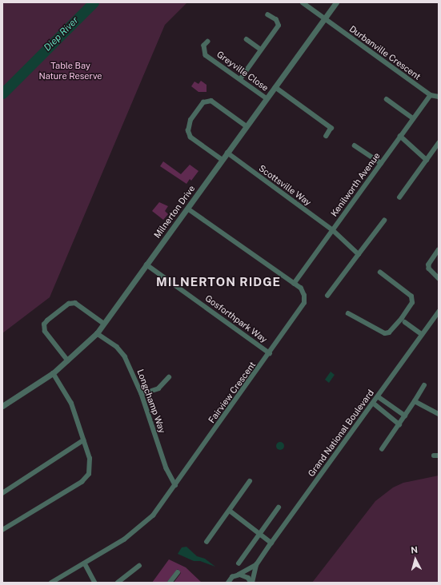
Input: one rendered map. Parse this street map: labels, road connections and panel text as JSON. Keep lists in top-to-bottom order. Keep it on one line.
{"streets":{"street":["Durbanville Crescent","Greyville Close","Kenilworth Avenue","Scottsville Way","Milnerton Drive","Gosforthpark Way","Fairview Crescent","Longchamp Way","Grand National Boulevard"]},"crossings":[["Durbanville Crescent","Kenilworth Avenue"],["Durbanville Crescent","Milnerton Drive"],["Greyville Close","Milnerton Drive"],["Kenilworth Avenue","Scottsville Way"],["Kenilworth Avenue","Fairview Crescent"],["Scottsville Way","Milnerton Drive"],["Milnerton Drive","Gosforthpark Way"],["Milnerton Drive","Fairview Crescent"],["Milnerton Drive","Longchamp Way"],["Gosforthpark Way","Fairview Crescent"],["Fairview Crescent","Longchamp Way"]],"districts":["MILNERTON RIDGE"],"water":["Diep River"],"parks":["Table Bay Nature Reserve"],"north":"top"}
